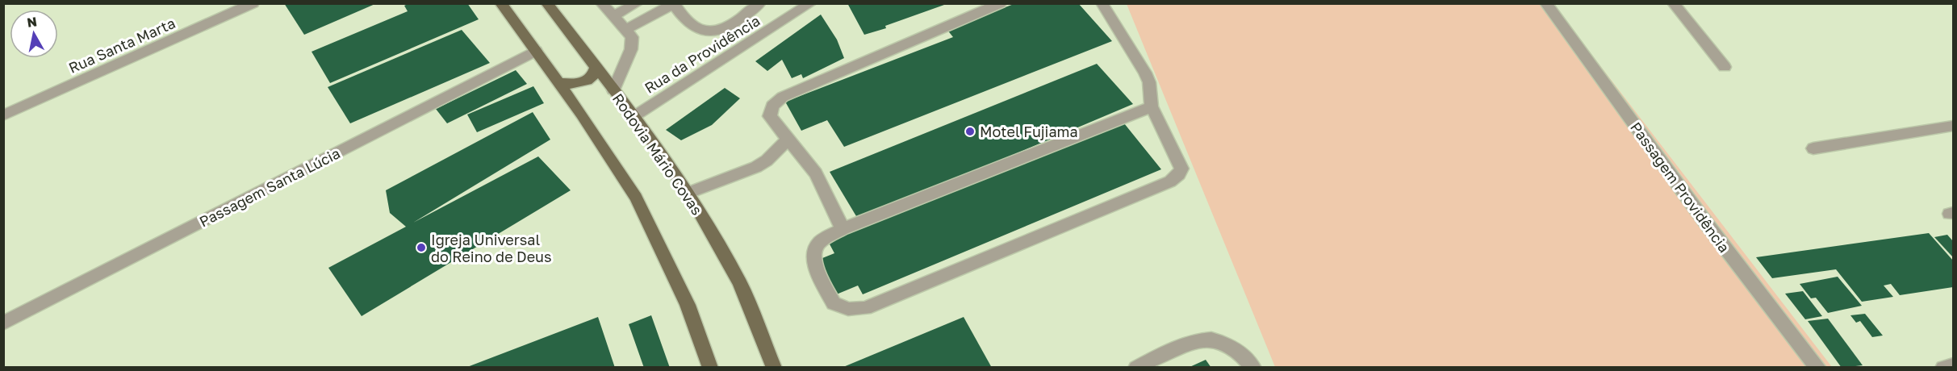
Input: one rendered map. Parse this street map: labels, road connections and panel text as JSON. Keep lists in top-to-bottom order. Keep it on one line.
{"streets":{"main road":["Rodovia Mário Covas"],"street":["Rua Santa Marta","Rua da Providência","Passagem Santa Lúcia","Passagem Providência"]},"crossings":[["Rua da Providência","Rodovia Mário Covas"]],"places":["Motel Fujiama","Igreja Universal do Reino de Deus"],"north":"top"}
